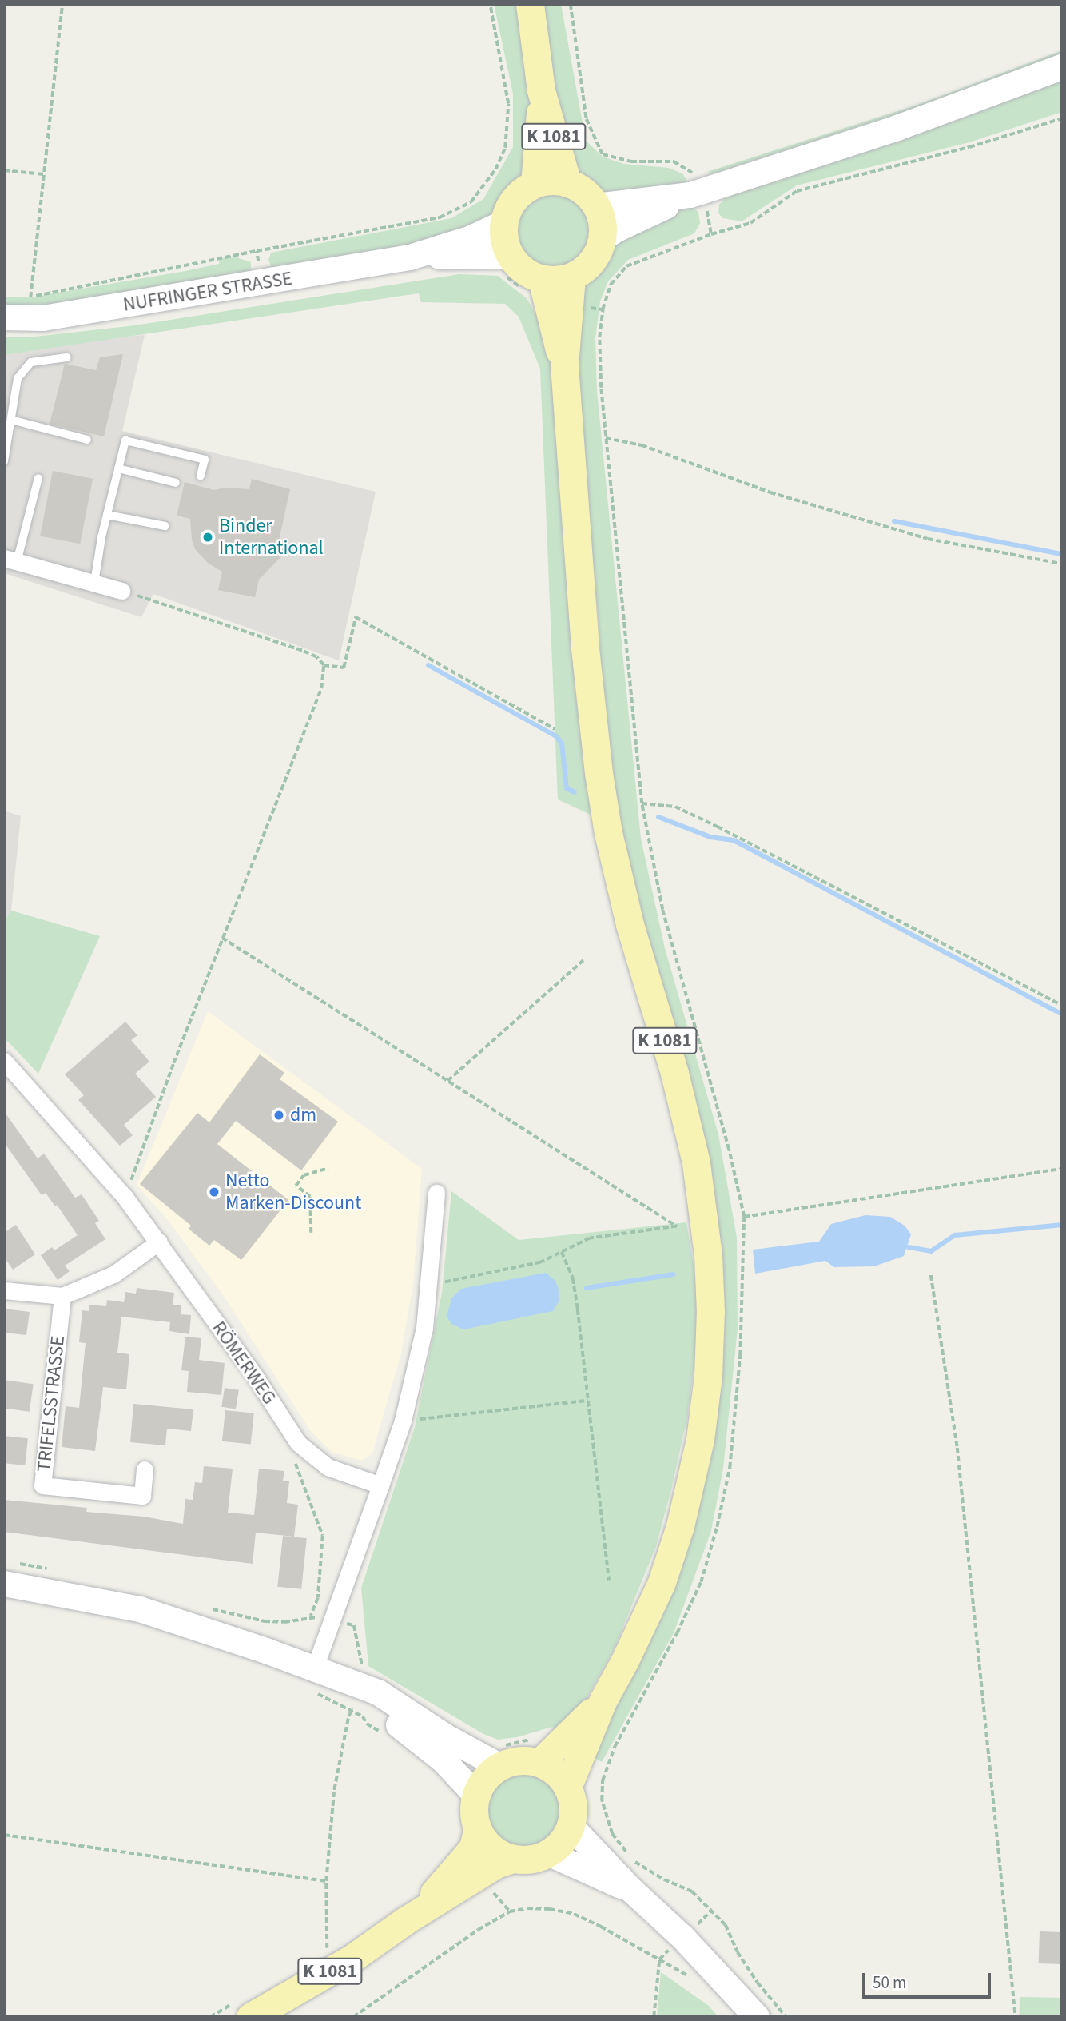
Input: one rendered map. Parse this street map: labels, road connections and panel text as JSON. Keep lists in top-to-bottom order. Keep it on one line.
{"streets":{"main road":["K 1081"],"street":["NUFRINGER STRASSE","RÖMERWEG","TRIFELSSTRASSE"]},"crossings":[["K 1081","NUFRINGER STRASSE"]],"places":["Binder International","dm","Netto Marken-Discount"],"scale_bar":"50 m"}
